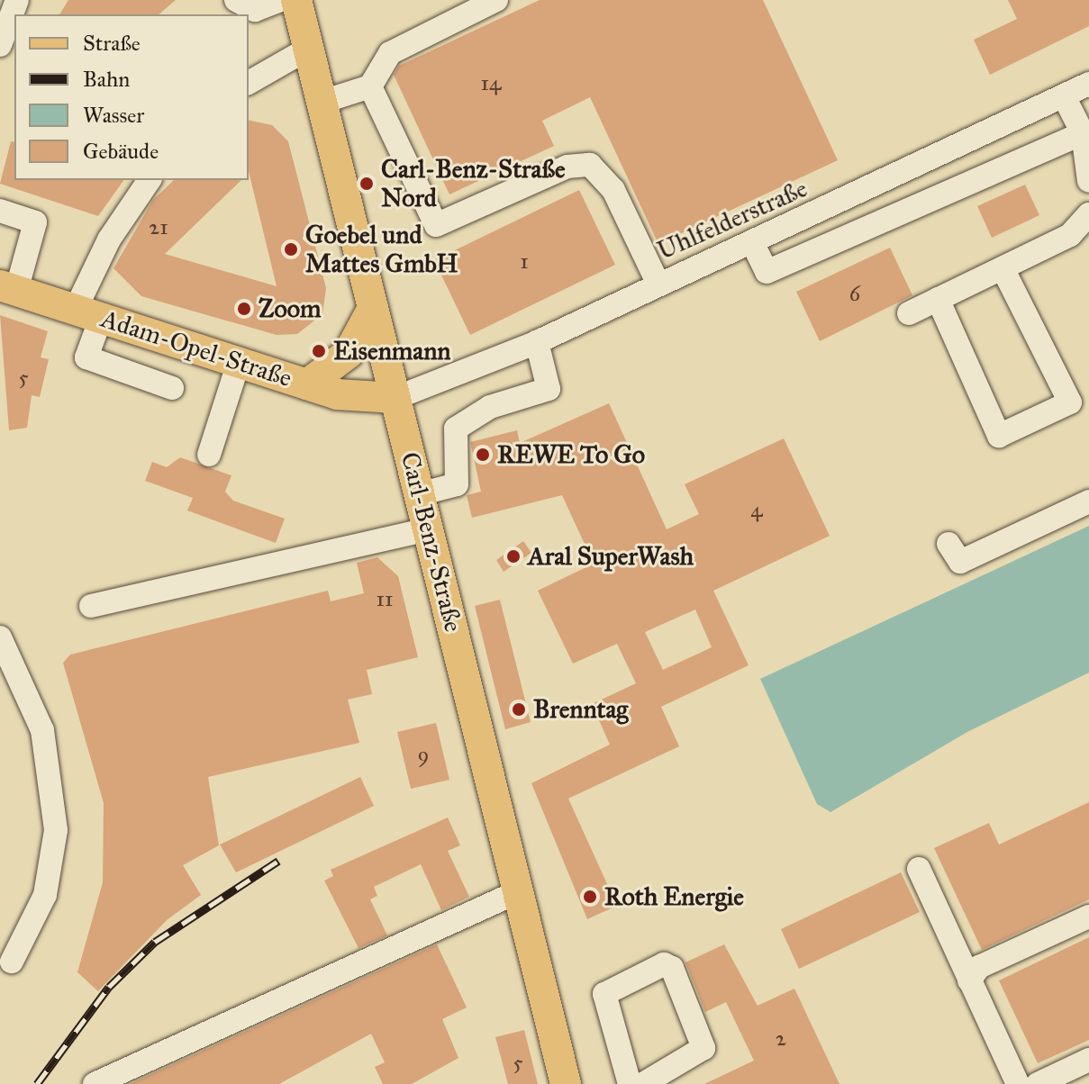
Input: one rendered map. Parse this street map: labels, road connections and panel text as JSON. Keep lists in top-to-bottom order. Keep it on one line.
{"streets":{"main road":["Adam-Opel-Straße","Carl-Benz-Straße"],"street":["Uhlfelderstraße"]},"crossings":[["Uhlfelderstraße","Adam-Opel-Straße"],["Uhlfelderstraße","Carl-Benz-Straße"],["Adam-Opel-Straße","Carl-Benz-Straße"]],"places":["Carl-Benz-Straße Nord","Goebel und Mattes GmbH","Zoom","Eisenmann","REWE To Go","Aral SuperWash","Brenntag","Roth Energie"],"house_numbers":["14","21","1","6","5","4","11","9","2","5"],"legend":["Straße","Bahn","Wasser","Gebäude"]}
